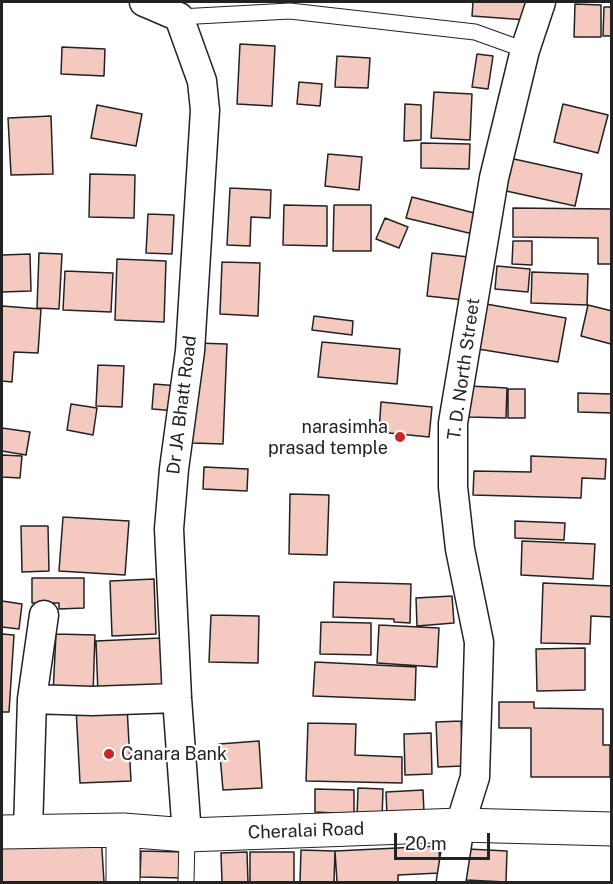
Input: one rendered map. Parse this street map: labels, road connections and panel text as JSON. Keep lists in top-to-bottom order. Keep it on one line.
{"streets":{"street":["T. D. North Street","Dr JA Bhatt Road","Cheralai Road"]},"crossings":[["T. D. North Street","Cheralai Road"],["Dr JA Bhatt Road","Cheralai Road"]],"places":["narasimha prasad temple","Canara Bank"],"scale_bar":"20 m"}
